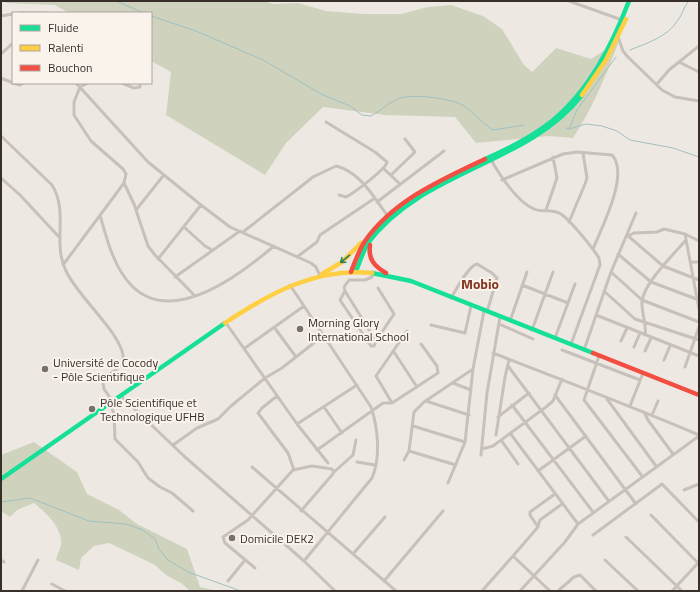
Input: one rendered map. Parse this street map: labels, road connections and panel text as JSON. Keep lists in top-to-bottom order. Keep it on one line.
{"districts":["Mobio"],"places":["Morning Glory International School","Université de Cocody - Pôle Scientifique","Pôle Scientifique et Technologique UFHB","Domicile DEK2"],"legend":["Fluide","Ralenti","Bouchon"]}
